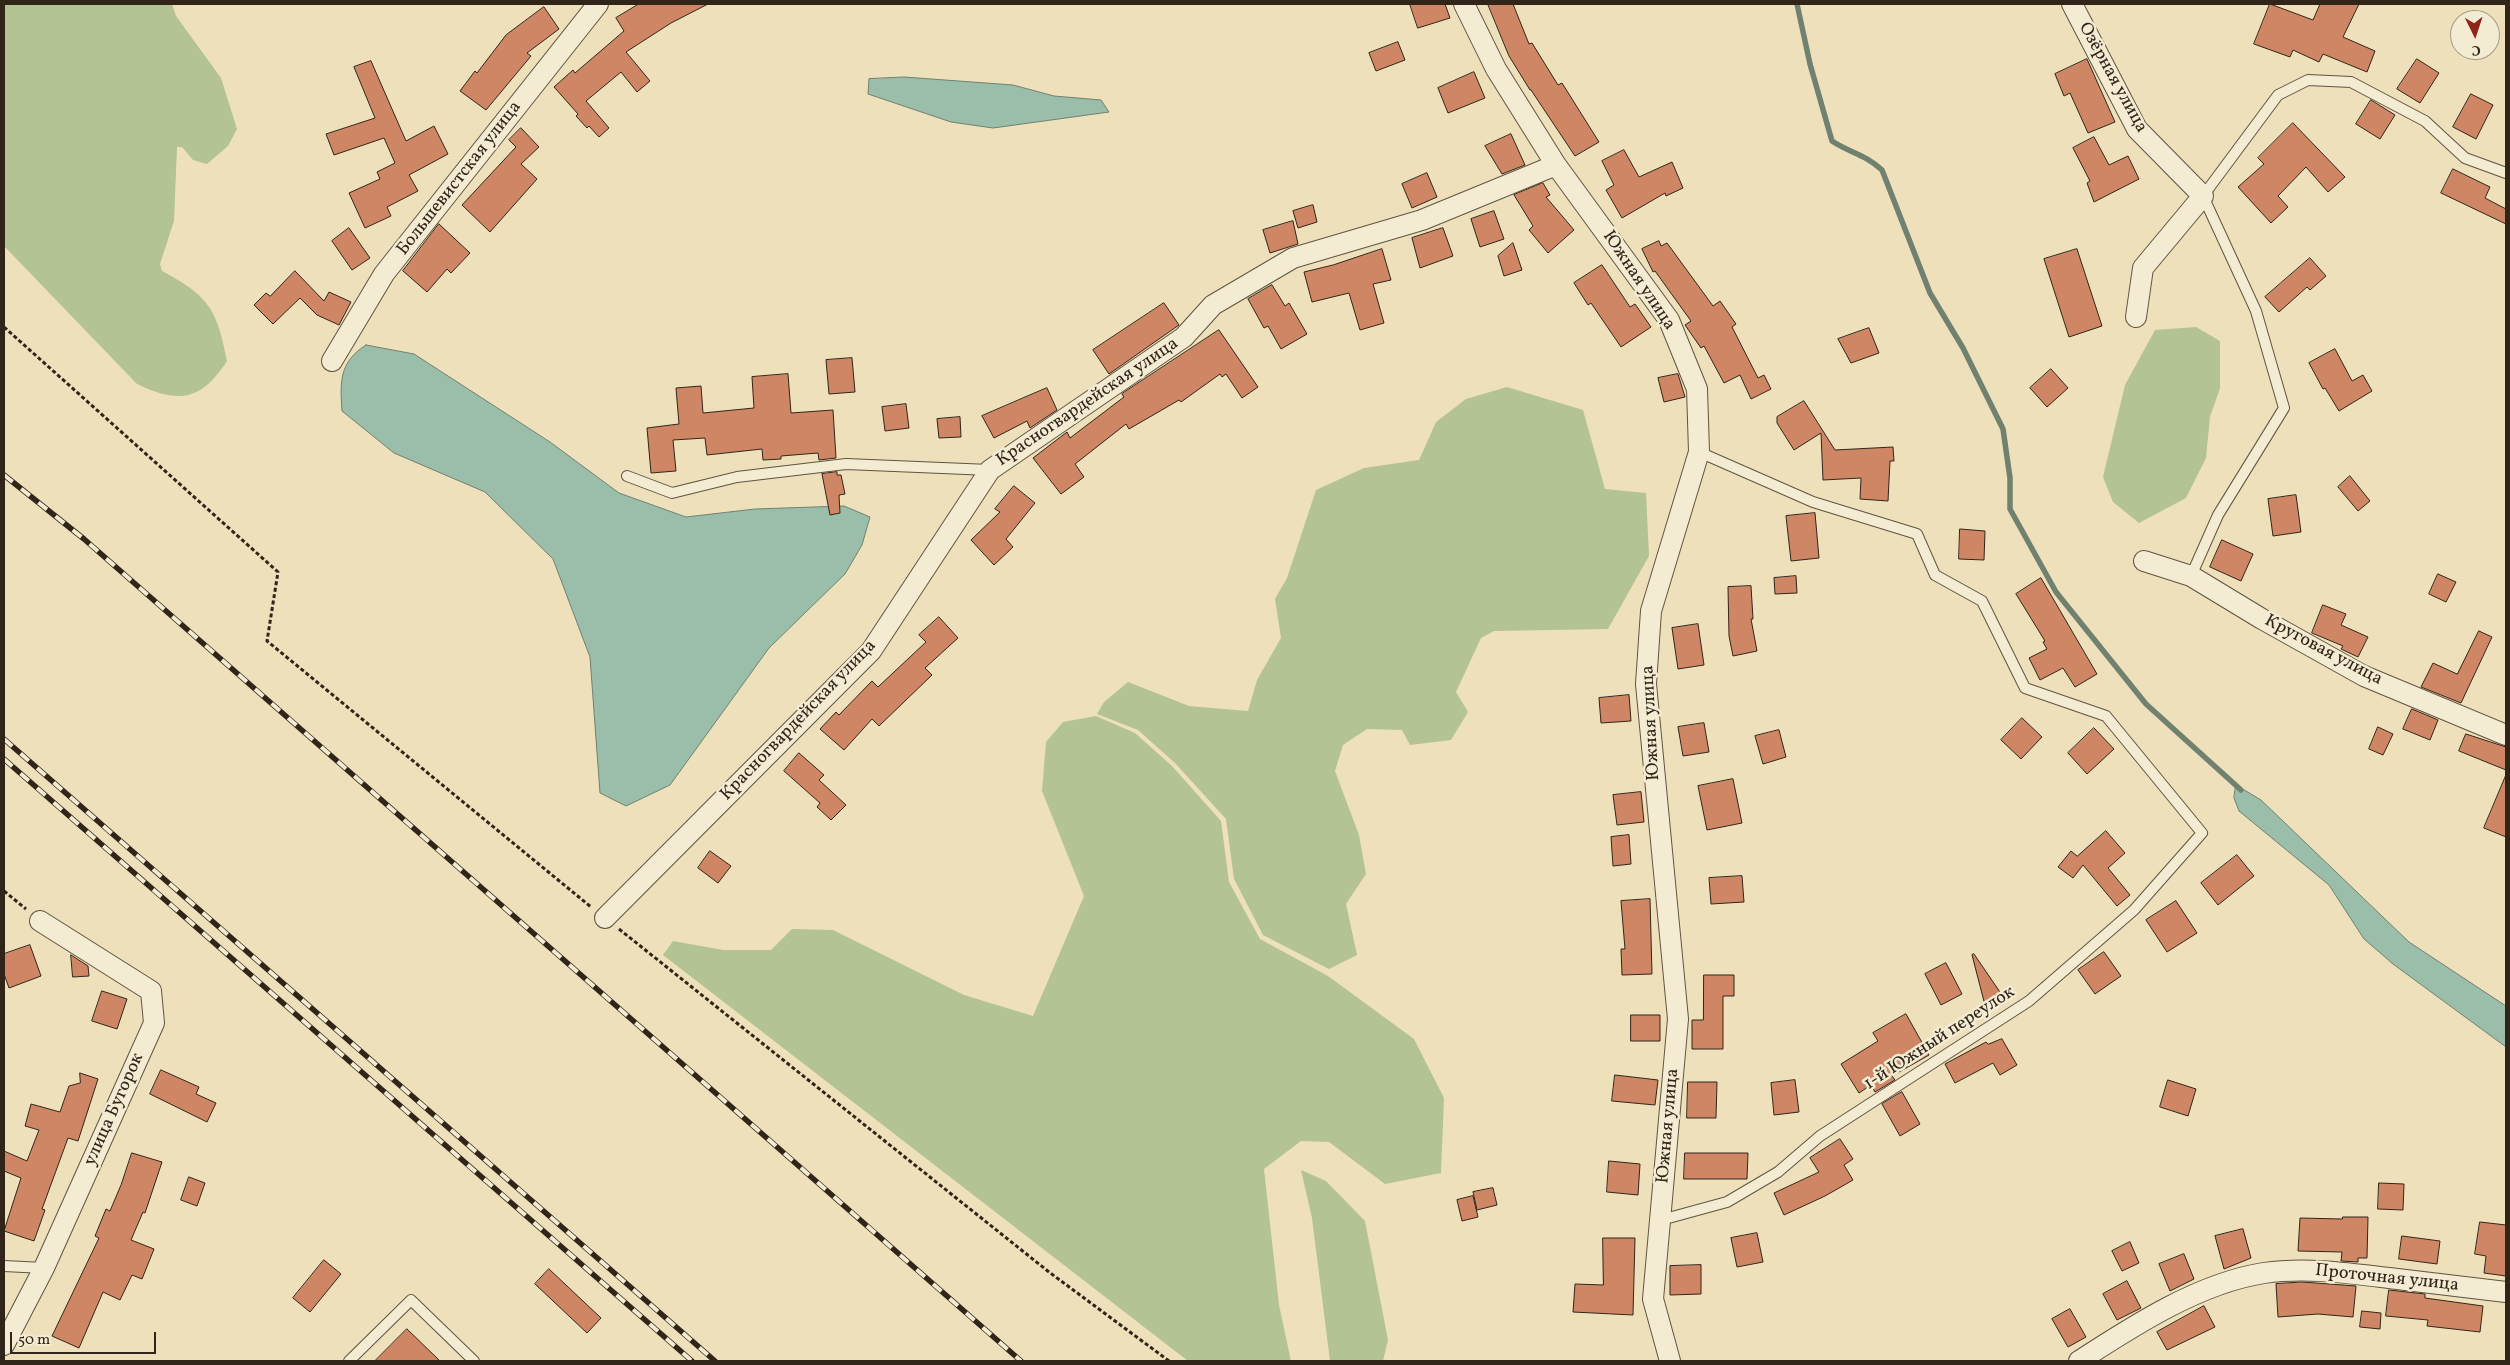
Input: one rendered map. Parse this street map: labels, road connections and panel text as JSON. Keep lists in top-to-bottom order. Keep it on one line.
{"streets":{"street":["Озёрная улица","Большевистская улица","Южная улица","Красногвардейская улица","Круговая улица","улица Бугорок","Проточная улица"],"lane":["1-й Южный переулок"]},"crossings":[["Южная улица","Красногвардейская улица"],["Южная улица","1-й Южный переулок"]],"scale_bar":"50 m","north":"bottom"}
